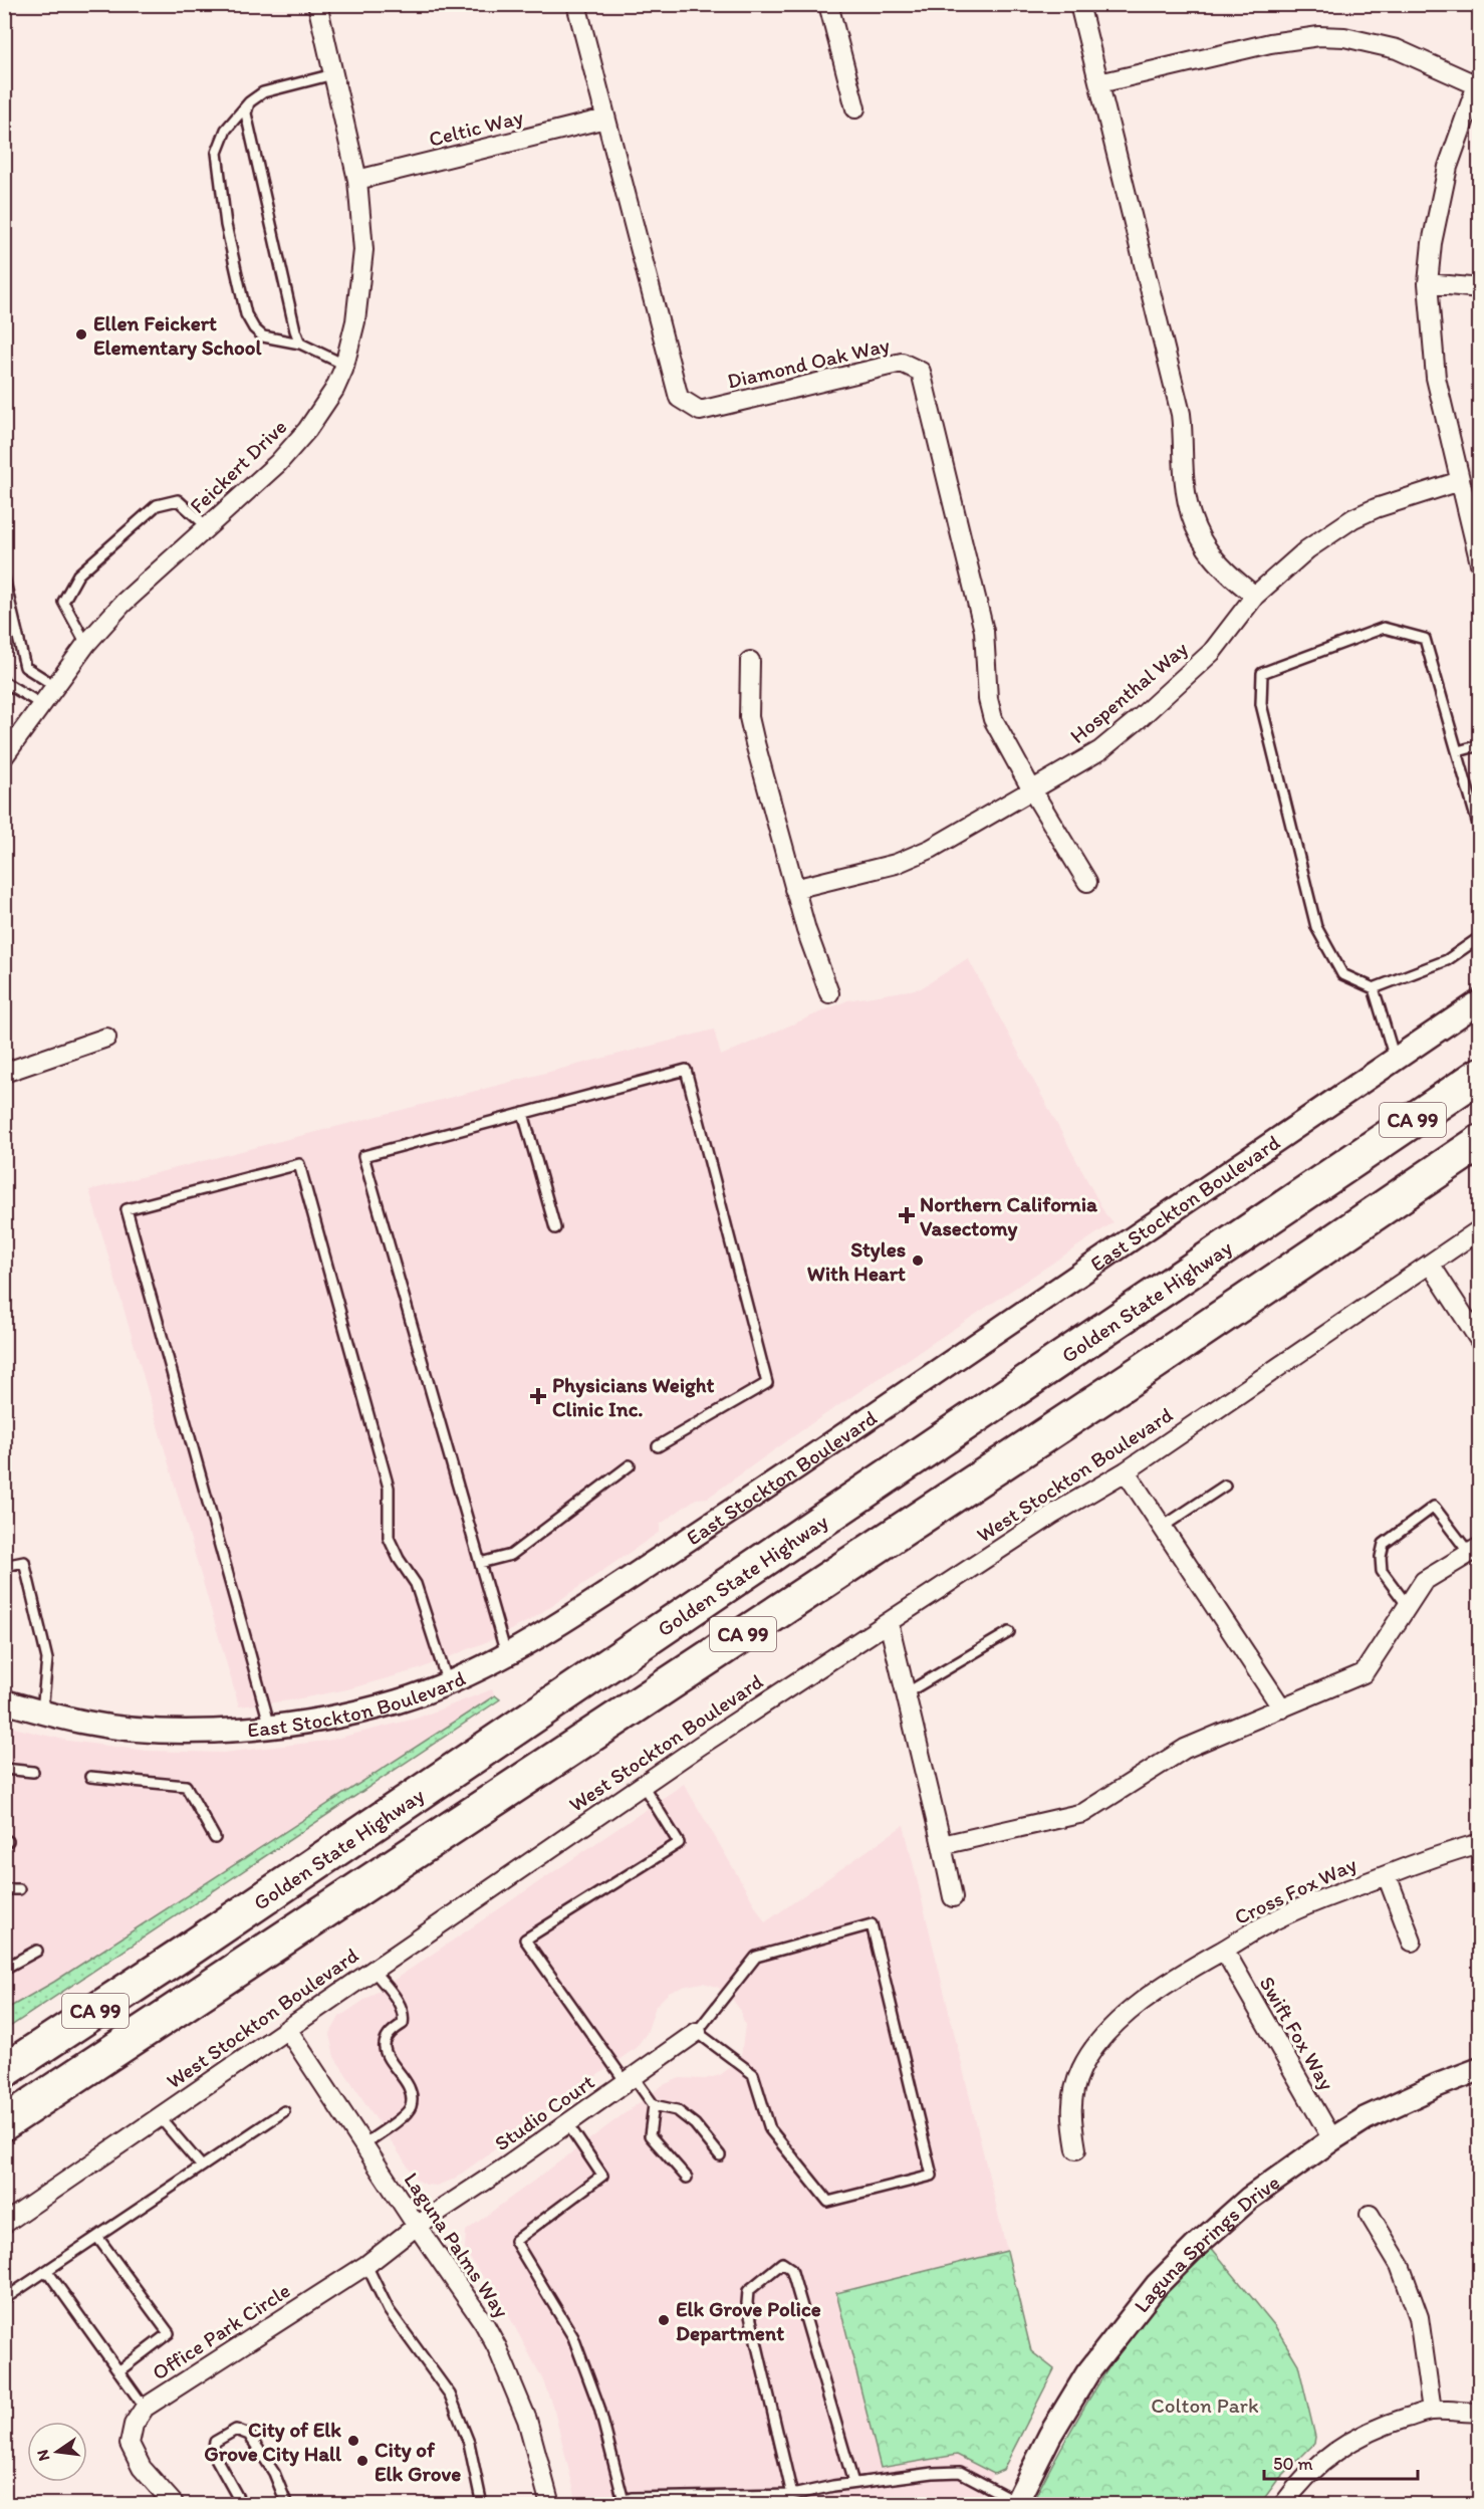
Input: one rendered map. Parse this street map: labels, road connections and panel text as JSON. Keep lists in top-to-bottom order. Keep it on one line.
{"streets":{"highway":["CA 99","Golden State Highway"],"street":["Celtic Way","Diamond Oak Way","Feickert Drive","Hospenthal Way","East Stockton Boulevard","West Stockton Boulevard","Cross Fox Way","Swift Fox Way","Studio Court","Laguna Palms Way","Laguna Springs Drive","Office Park Circle"]},"crossings":[["Celtic Way","Diamond Oak Way"],["Celtic Way","Feickert Drive"],["Diamond Oak Way","Hospenthal Way"],["West Stockton Boulevard","Laguna Palms Way"],["Cross Fox Way","Swift Fox Way"],["Swift Fox Way","Laguna Springs Drive"],["Studio Court","Laguna Palms Way"],["Studio Court","Office Park Circle"],["Laguna Palms Way","Office Park Circle"]],"parks":["Colton Park"],"places":{"other":["Ellen Feickert Elementary School","Styles With Heart","Elk Grove Police Department","City of Elk Grove City Hall","City of Elk Grove"],"health":["Northern California Vasectomy","Physicians Weight Clinic Inc."]},"scale_bar":"50 m","north":"left"}
